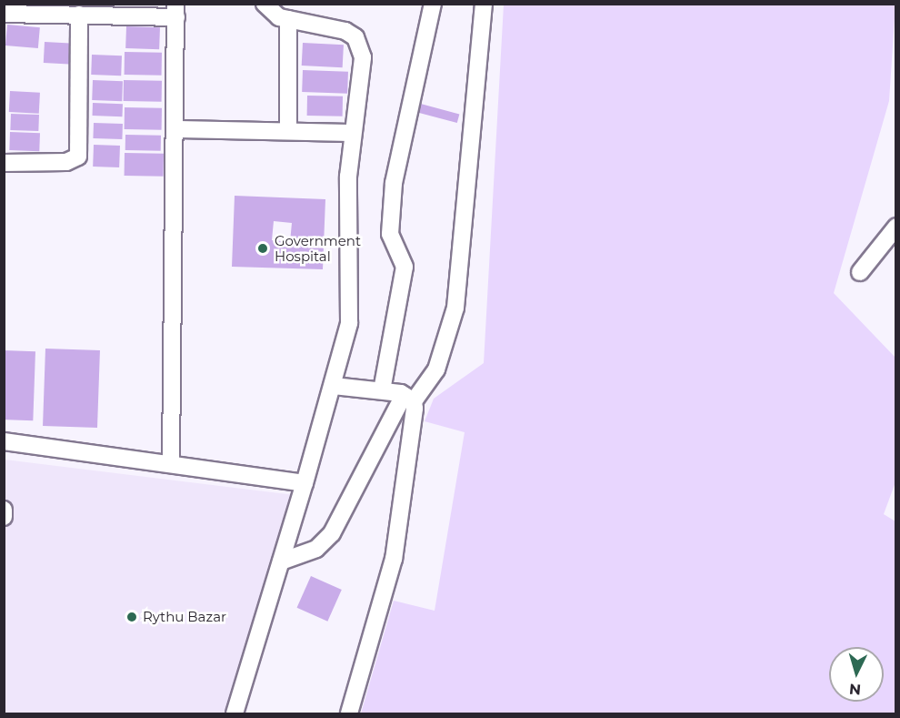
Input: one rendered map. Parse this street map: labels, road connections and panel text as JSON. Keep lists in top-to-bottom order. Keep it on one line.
{"places":["Government Hospital","Rythu Bazar"],"north":"bottom"}
